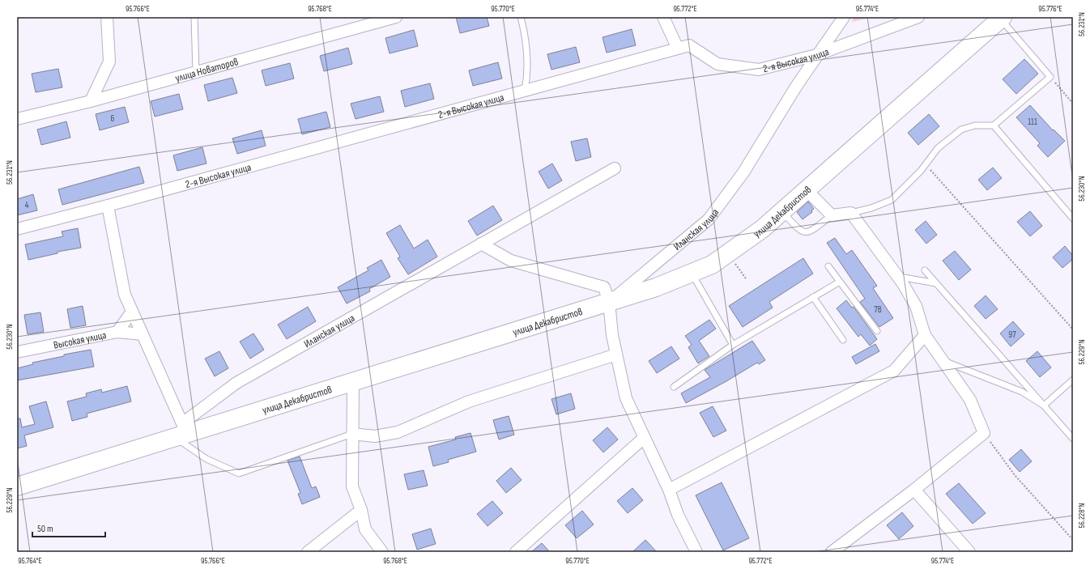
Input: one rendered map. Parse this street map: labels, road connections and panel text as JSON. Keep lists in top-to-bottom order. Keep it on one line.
{"streets":{"main road":["улица Декабристов"],"street":["2-я Высокая улица","улица Новаторов","Иланская улица","Высокая улица"]},"crossings":[["2-я Высокая улица","Иланская улица"],["улица Декабристов","Иланская улица"]],"house_numbers":["6","111","4","7В","97"],"scale_bar":"50 m","coordinates":["95.766°E","95.768°E","95.770°E","95.772°E","95.774°E","95.776°E","56.231°N","56.230°N","56.229°N","56.228°N","95.764°E"]}
